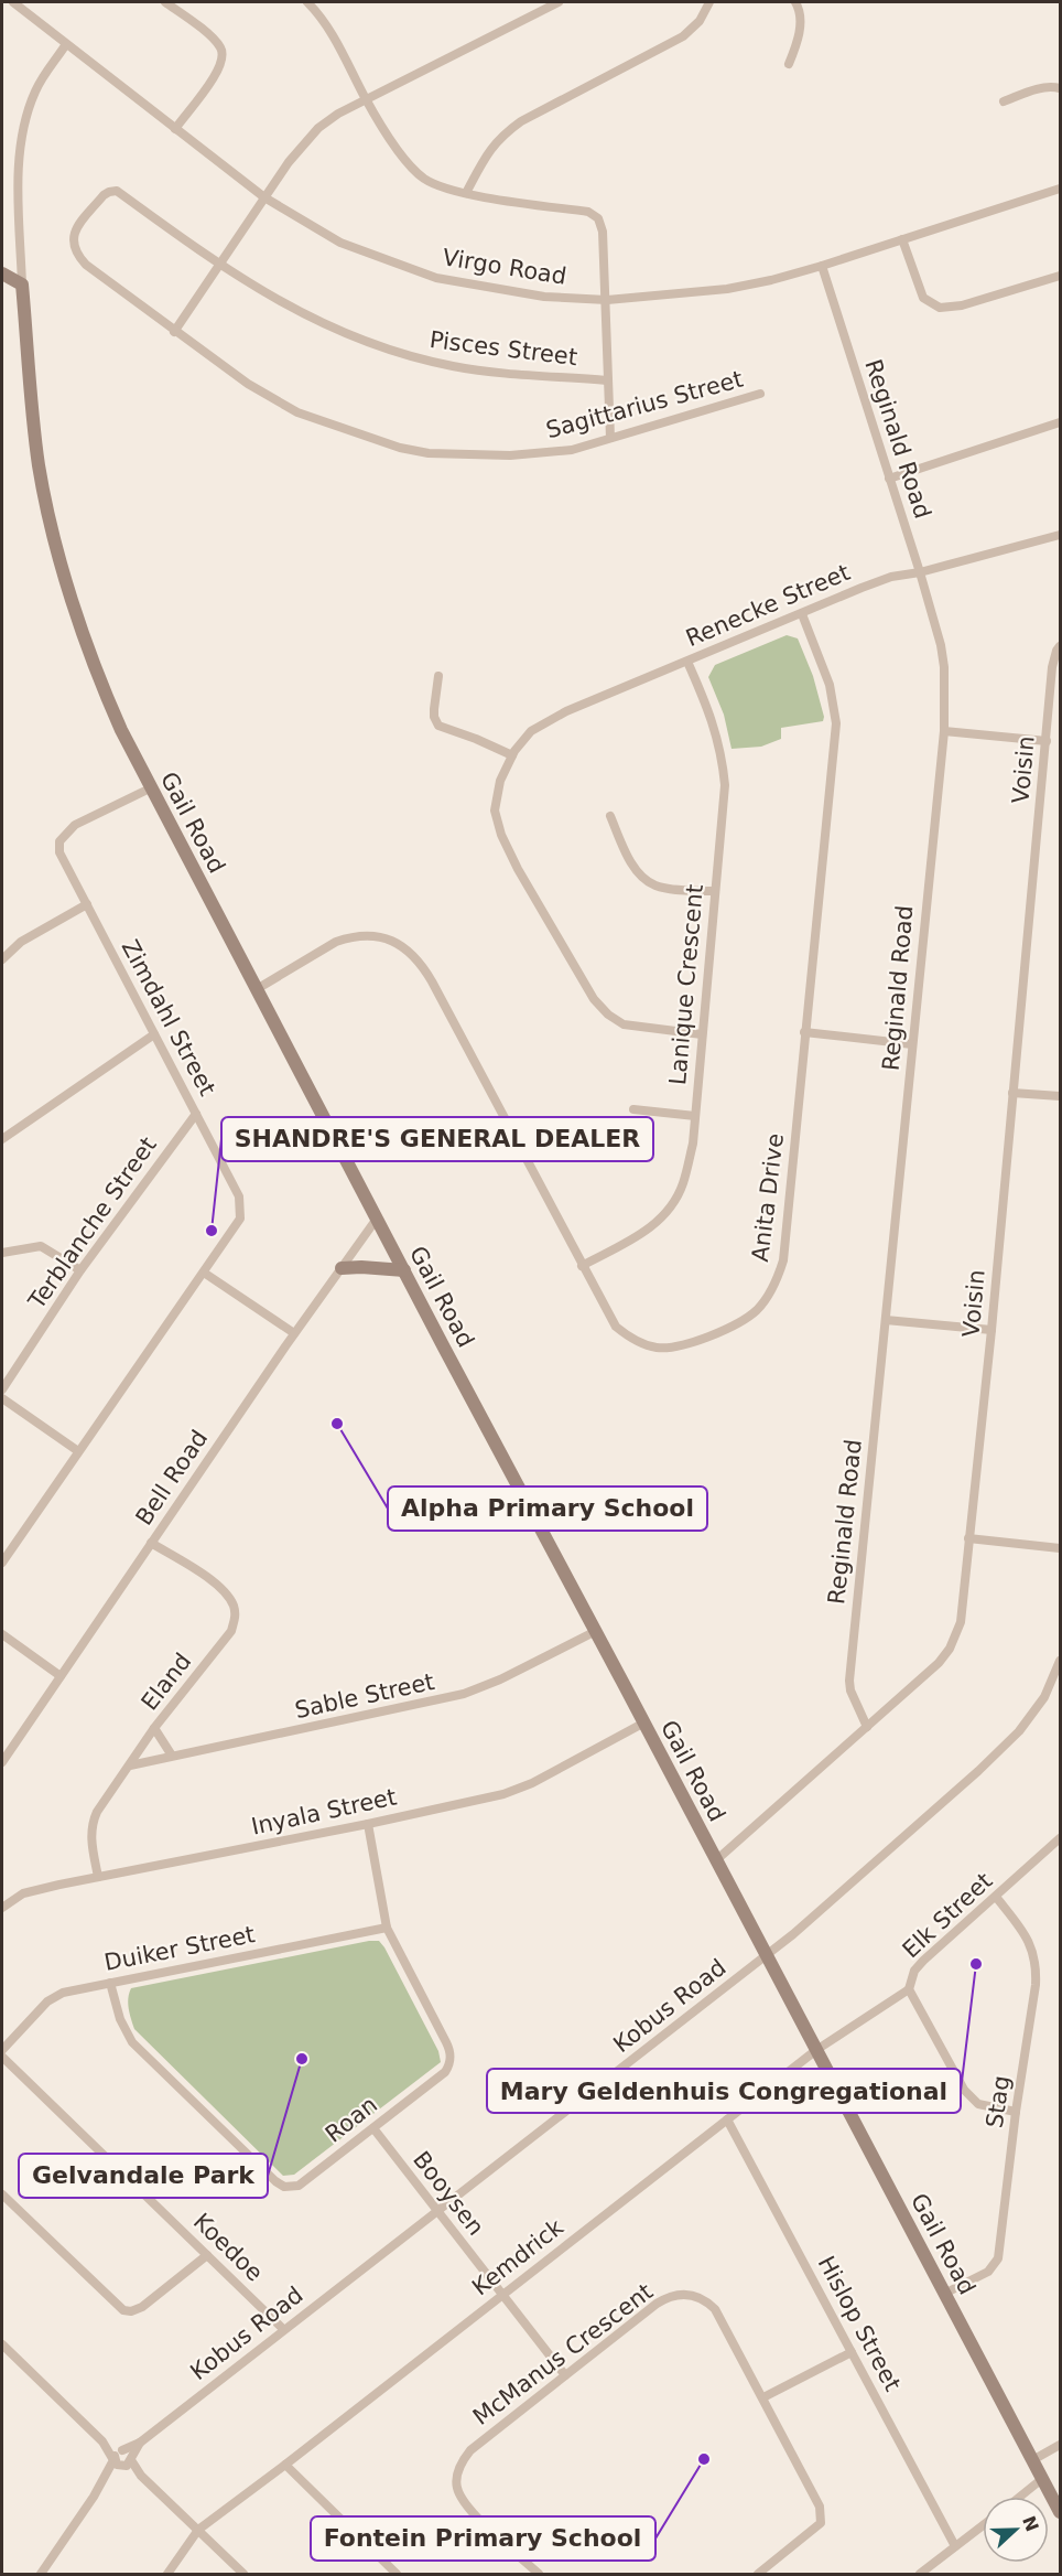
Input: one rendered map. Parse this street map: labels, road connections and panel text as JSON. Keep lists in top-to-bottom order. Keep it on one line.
{"streets":{"street":["Virgo Road","Pisces Street","Sagittarius Street","Reginald Road","Renecke Street","Voisin","Gail Road","Lanique Crescent","Zimdahl Street","Anita Drive","Terblanche Street","Bell Road","Eland","Sable Street","Inyala Street","Elk Street","Duiker Street","Kobus Road","Stag","Roan","Booysen","Koedoe","Kemdrick","Hislop Street","McManus Crescent"]},"crossings":[["Virgo Road","Reginald Road"],["Virgo Road","Gail Road"],["Pisces Street","Sagittarius Street"],["Reginald Road","Renecke Street"],["Reginald Road","Voisin"],["Renecke Street","Lanique Crescent"],["Renecke Street","Anita Drive"],["Voisin","Gail Road"],["Gail Road","Zimdahl Street"],["Gail Road","Anita Drive"],["Gail Road","Bell Road"],["Gail Road","Sable Street"],["Gail Road","Inyala Street"],["Gail Road","Kobus Road"],["Gail Road","Stag"],["Gail Road","Kemdrick"],["Lanique Crescent","Anita Drive"],["Zimdahl Street","Terblanche Street"],["Bell Road","Eland"],["Eland","Sable Street"],["Eland","Inyala Street"],["Inyala Street","Roan"],["Elk Street","Stag"],["Elk Street","Kemdrick"],["Duiker Street","Roan"],["Kobus Road","Booysen"],["Kobus Road","Koedoe"],["Roan","Booysen"],["Booysen","Kemdrick"],["Booysen","McManus Crescent"],["Kemdrick","Hislop Street"]],"places":["SHANDRE'S GENERAL DEALER","Alpha Primary School","Mary Geldenhuis Congregational","Gelvandale Park","Fontein Primary School"],"north":"right"}
